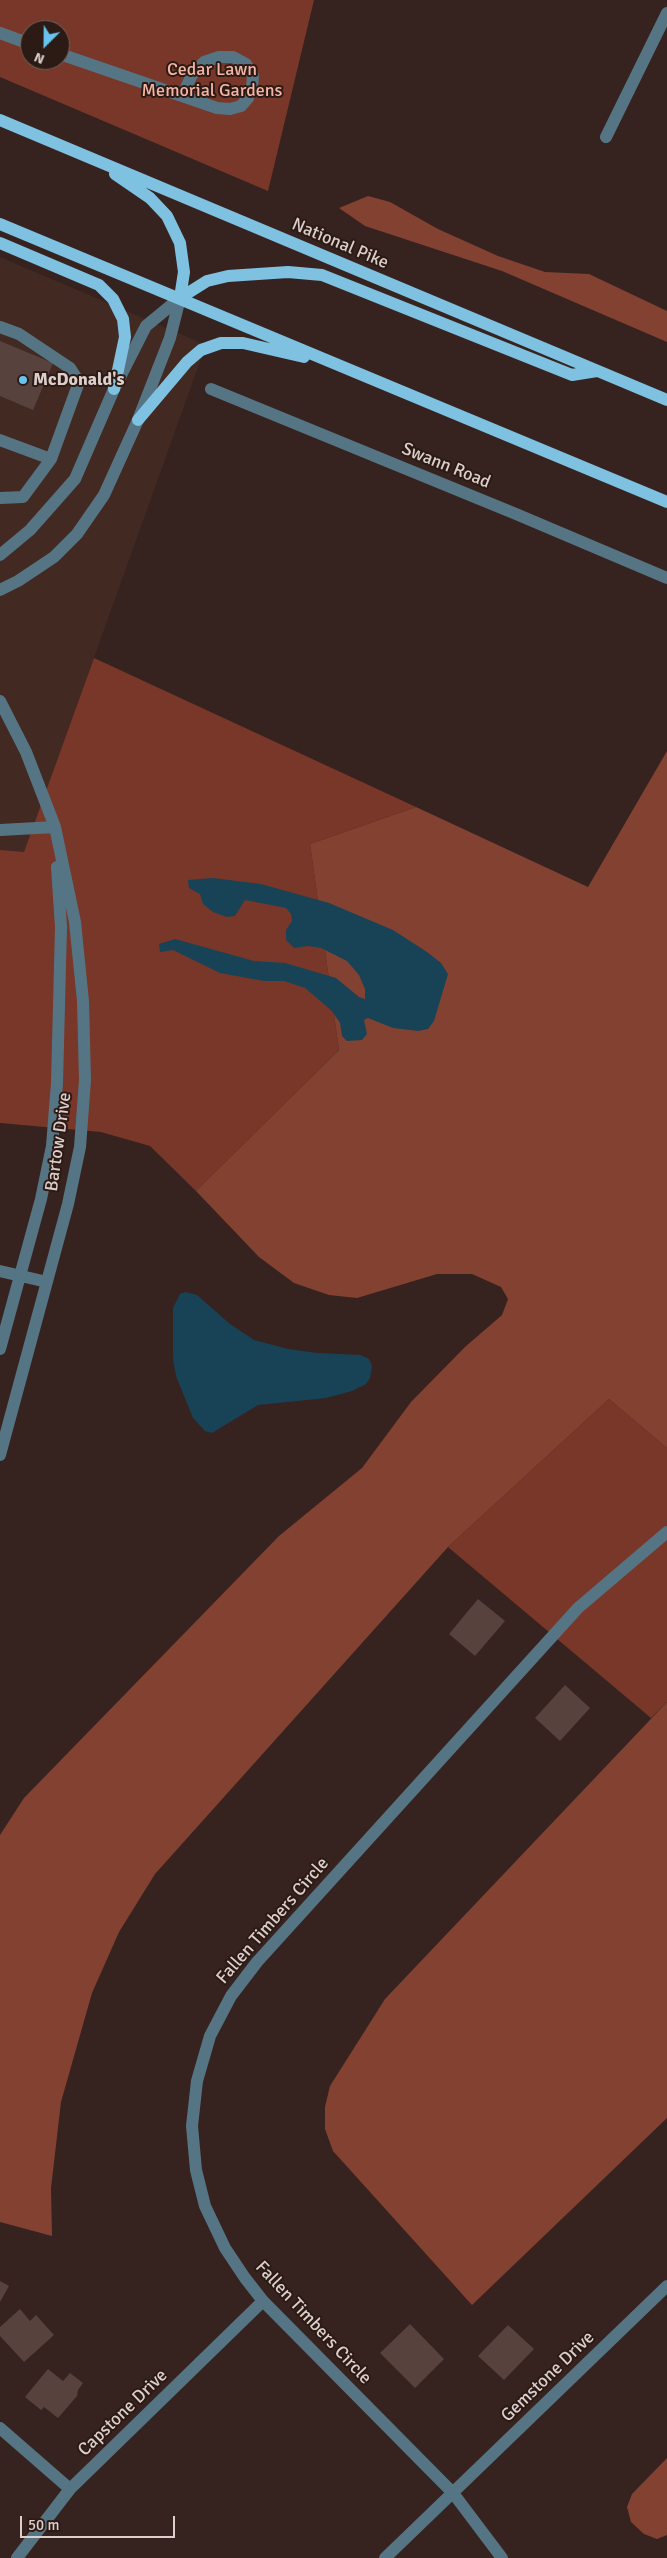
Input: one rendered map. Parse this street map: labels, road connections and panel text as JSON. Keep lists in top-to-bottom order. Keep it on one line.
{"streets":{"main road":["National Pike"],"street":["Swann Road","Bartow Drive","Fallen Timbers Circle","Gemstone Drive","Capstone Drive"]},"crossings":[["Fallen Timbers Circle","Gemstone Drive"],["Fallen Timbers Circle","Capstone Drive"]],"parks":["Cedar Lawn Memorial Gardens"],"places":["McDonald's"],"scale_bar":"50 m","north":"bottom left"}
